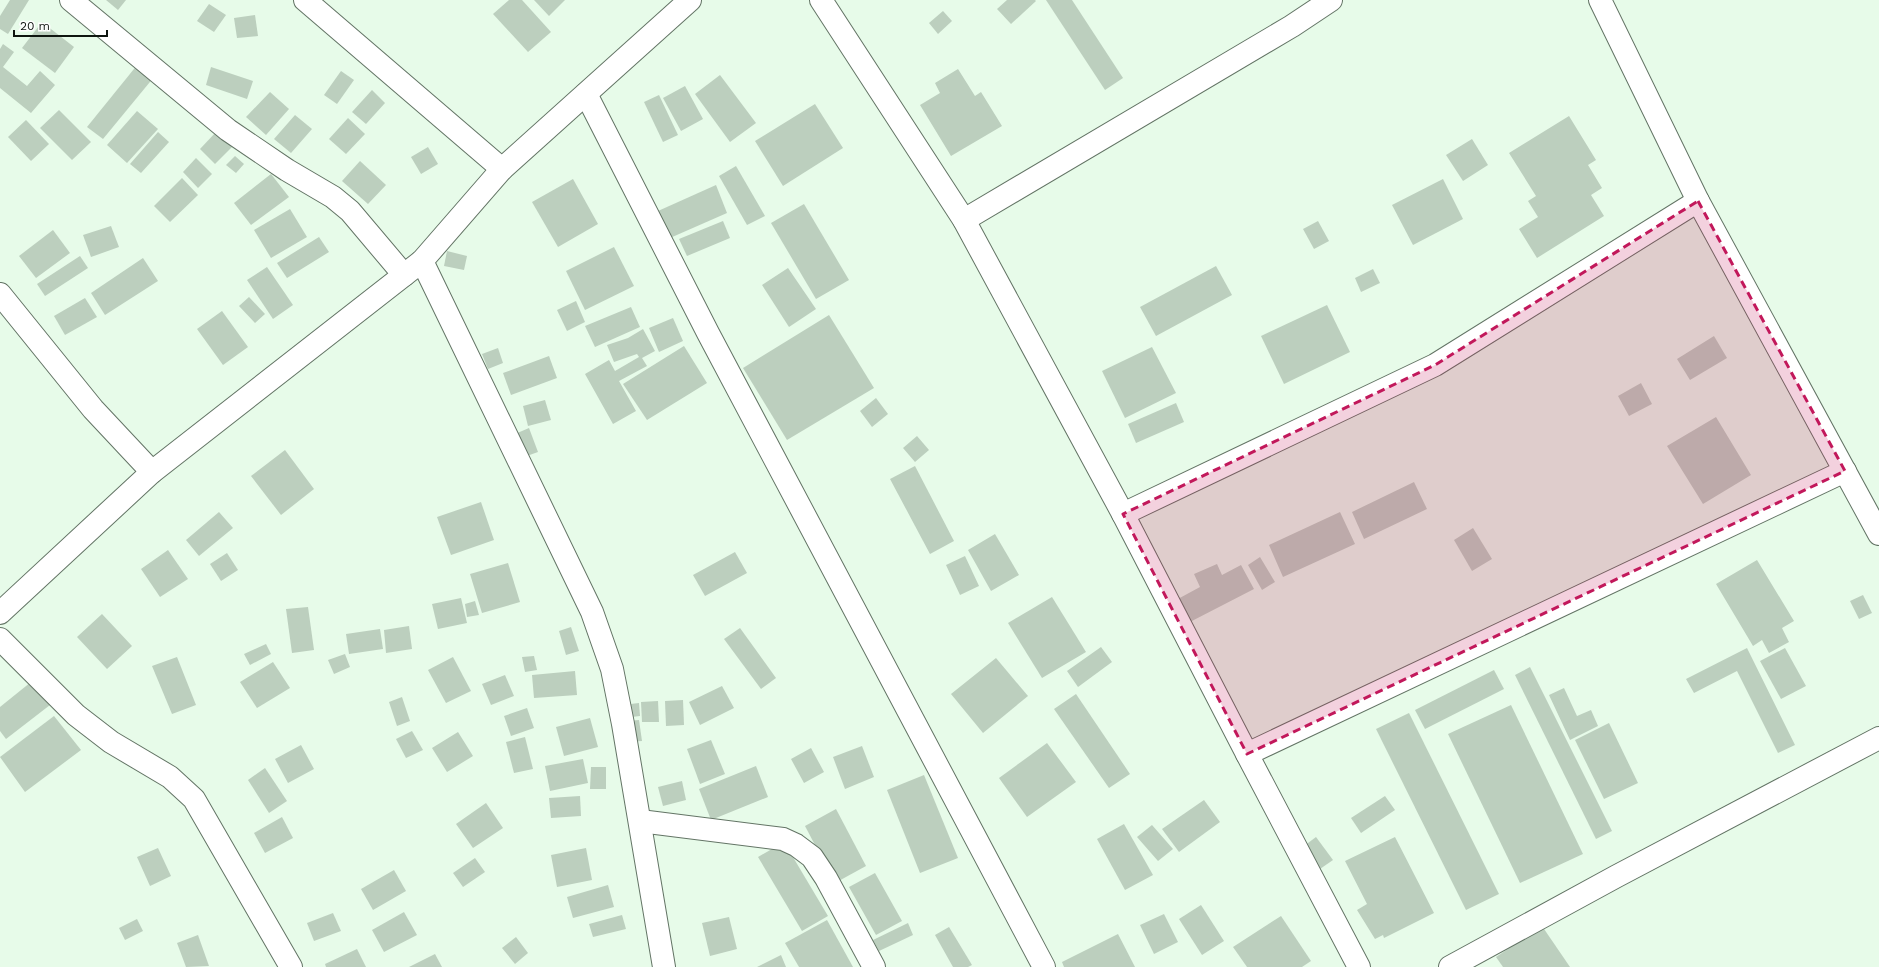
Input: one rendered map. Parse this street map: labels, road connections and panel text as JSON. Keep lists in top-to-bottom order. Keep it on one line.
{"scale_bar":"20 m"}
